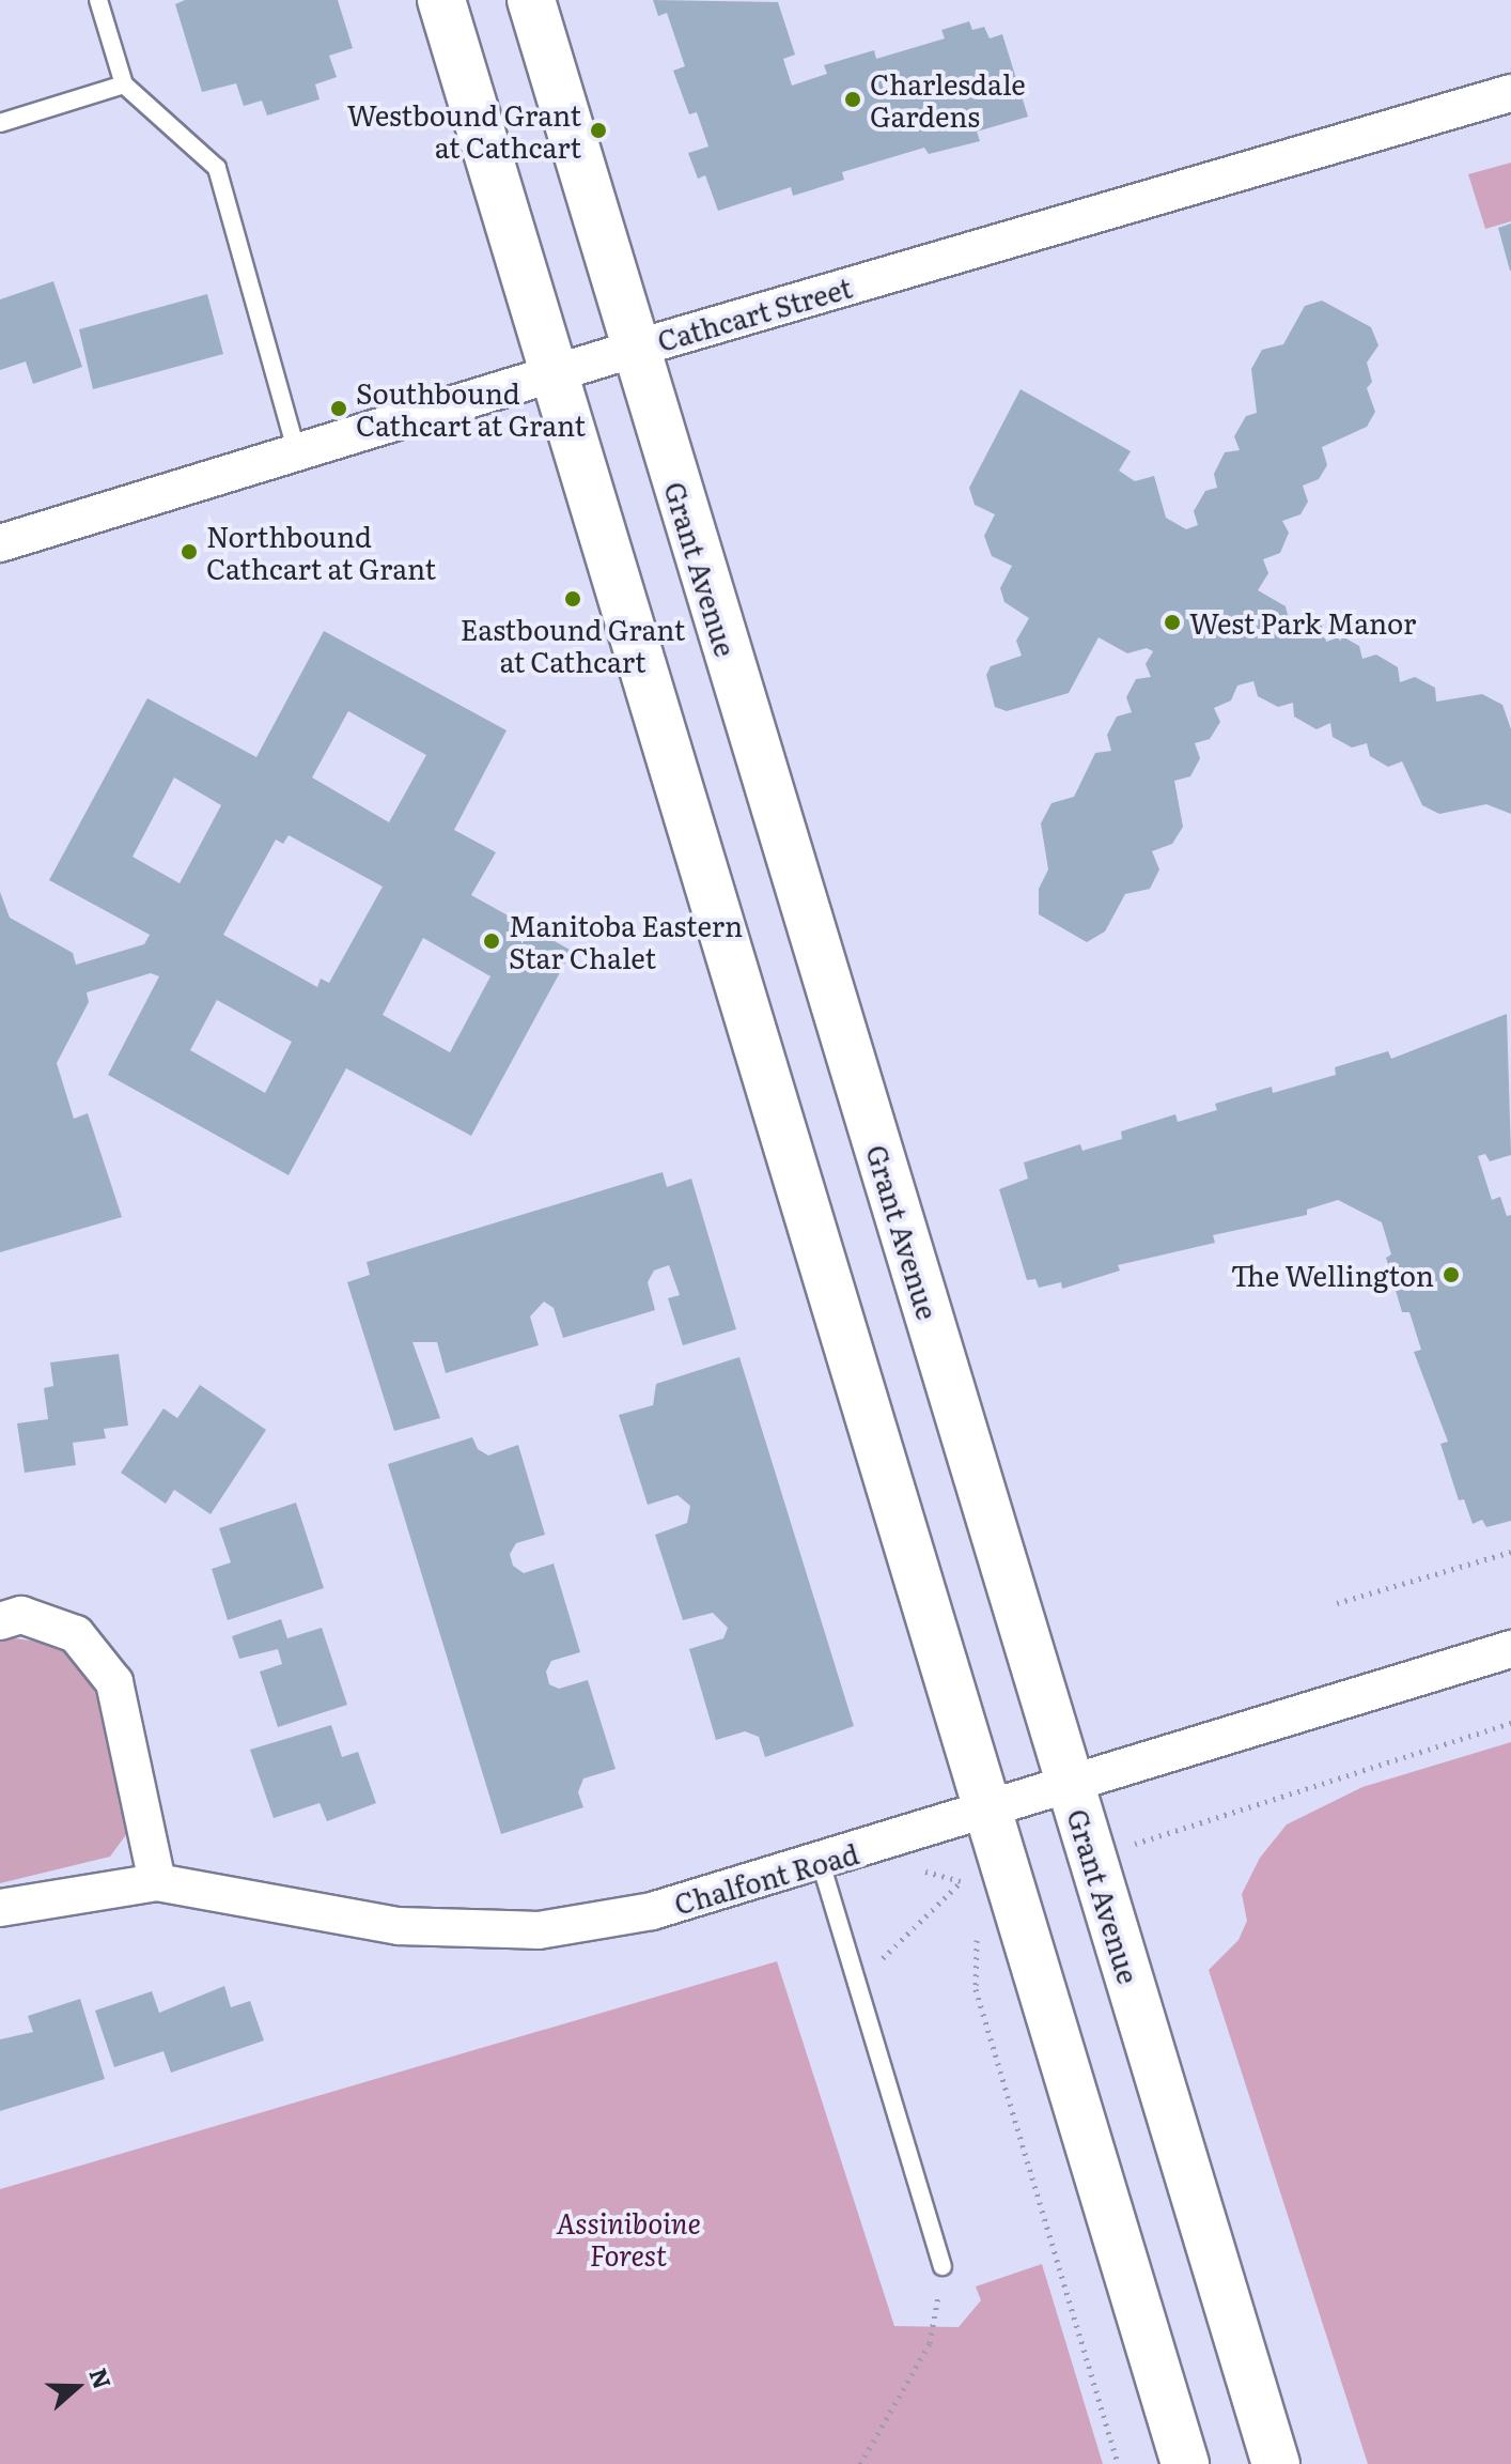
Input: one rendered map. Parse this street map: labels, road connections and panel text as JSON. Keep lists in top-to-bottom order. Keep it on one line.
{"streets":{"main road":["Grant Avenue"],"street":["Cathcart Street","Chalfont Road"]},"crossings":[["Cathcart Street","Grant Avenue"],["Grant Avenue","Chalfont Road"]],"parks":["Assiniboine Forest"],"places":["Charlesdale Gardens","Westbound Grant at Cathcart","Southbound Cathcart at Grant","Northbound Cathcart at Grant","Eastbound Grant at Cathcart","West Park Manor","Manitoba Eastern Star Chalet","The Wellington"],"north":"right"}
